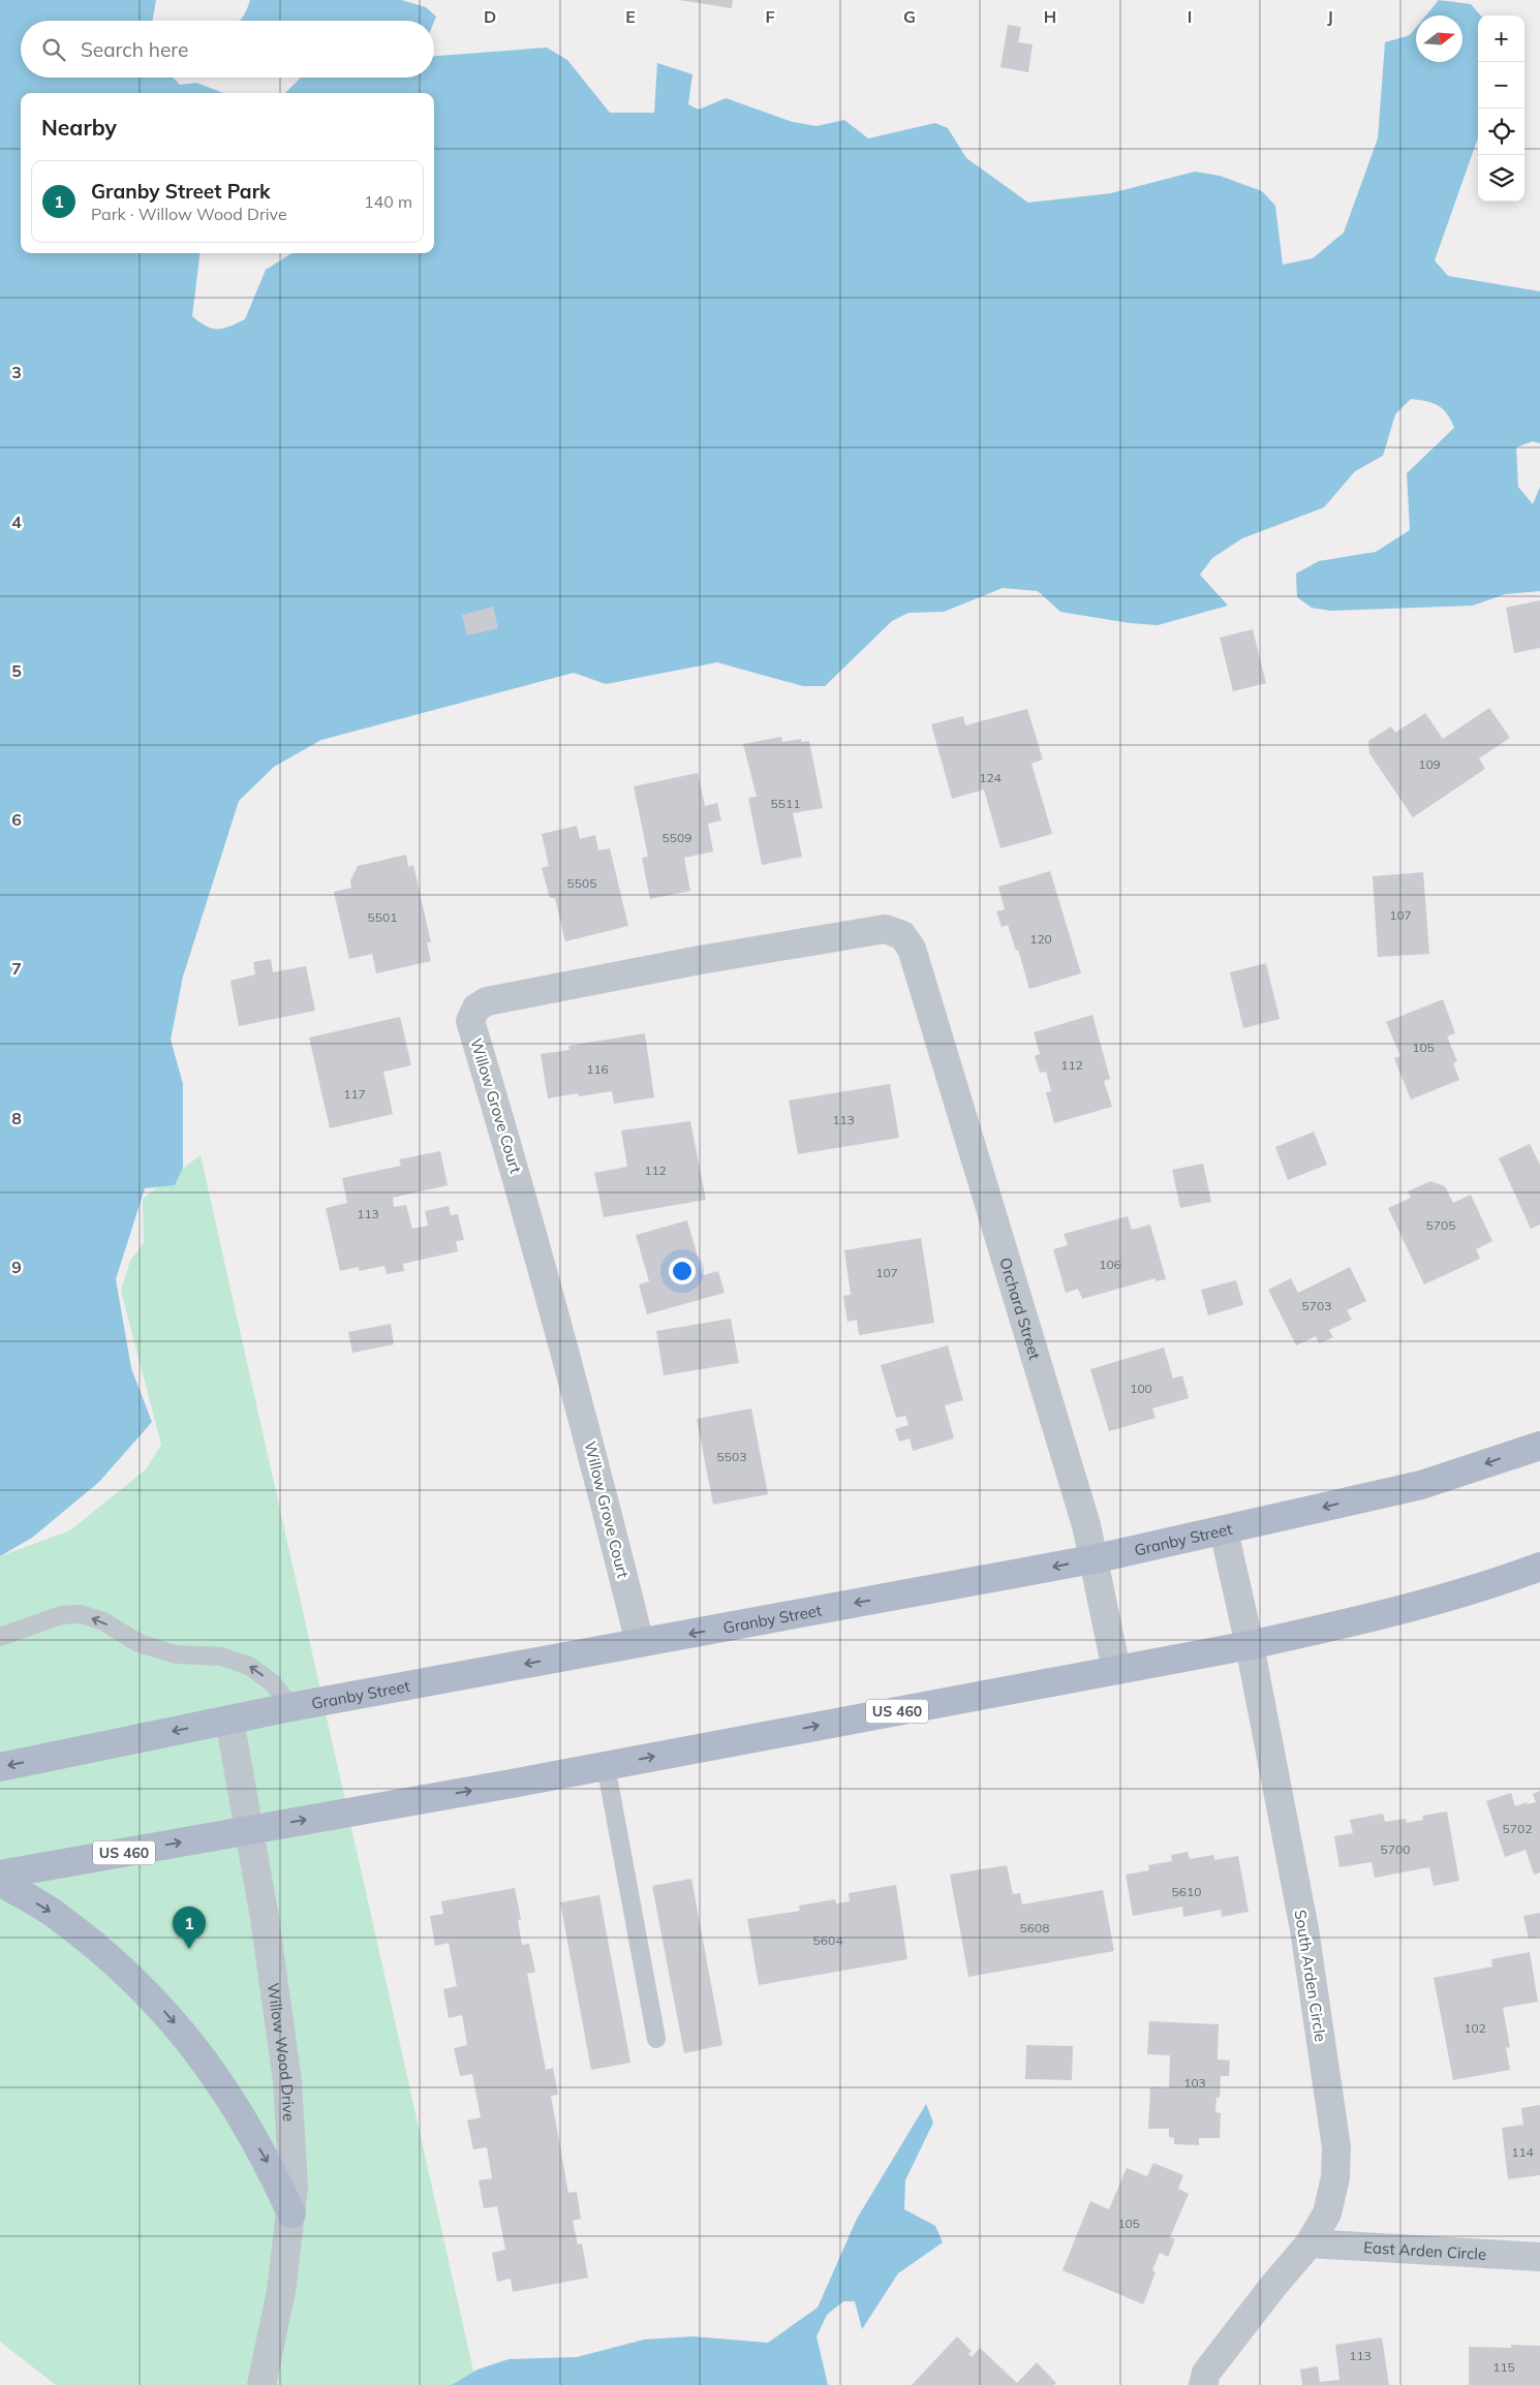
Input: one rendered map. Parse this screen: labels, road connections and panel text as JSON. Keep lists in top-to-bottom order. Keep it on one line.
{"streets":{"main road":["Granby Street","US 460"],"street":["Willow Grove Court","Orchard Street","South Arden Circle","Willow Wood Drive","East Arden Circle"]},"crossings":[["Willow Grove Court","Orchard Street"],["Willow Grove Court","Granby Street"],["Orchard Street","Granby Street"],["Orchard Street","US 460"],["Granby Street","South Arden Circle"],["Granby Street","Willow Wood Drive"],["US 460","South Arden Circle"],["US 460","Willow Wood Drive"],["South Arden Circle","East Arden Circle"]],"house_numbers":["109","124","5511","5509","5505","107","5501","120","105","112","116","117","113","112","113","5705","106","107","5703","100","5503","5702","5700","5610","5608","5604","102","103","114","105","113","115"],"north":"right","page":{"map_buttons":["+","−"],"search":"Search here","heading":"Nearby","list":[{"mark":"1","name":"Granby Street Park","note":"Park · Willow Wood Drive","value":"140 m"}],"pins":"1"},"grid":{"columns":["D","E","F","G","H","I","J"],"rows":["3","4","5","6","7","8","9"]}}
